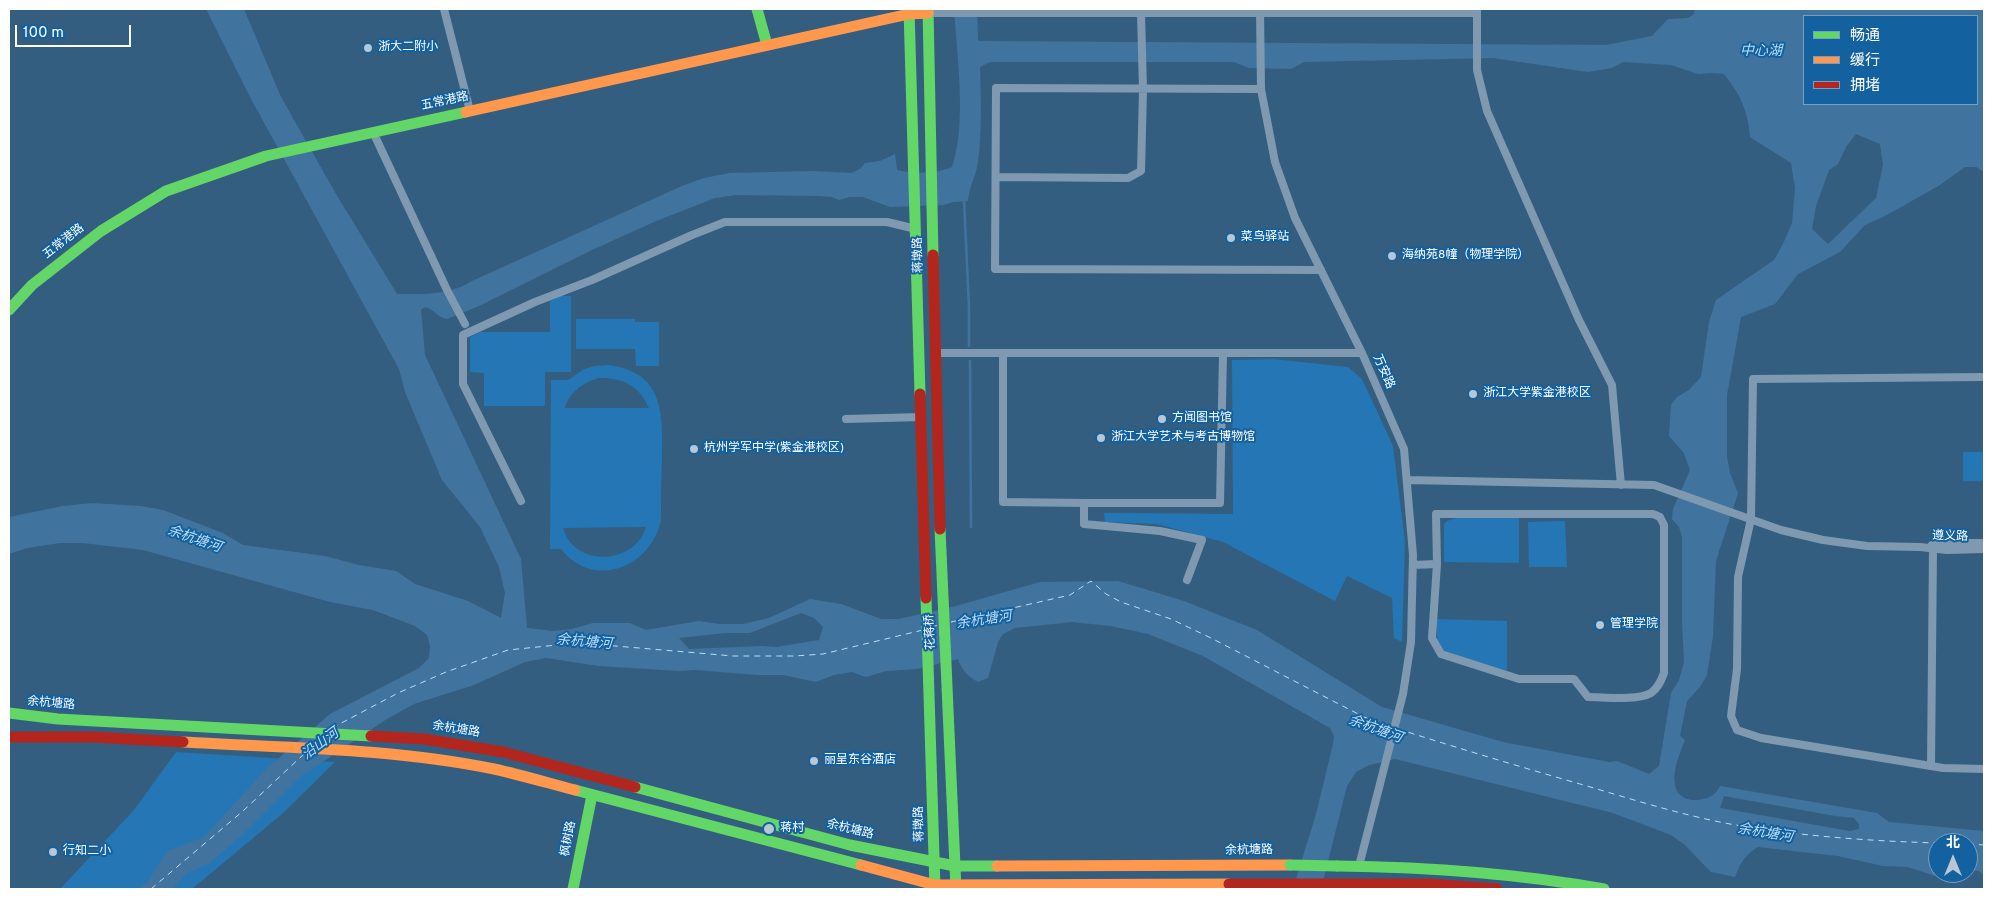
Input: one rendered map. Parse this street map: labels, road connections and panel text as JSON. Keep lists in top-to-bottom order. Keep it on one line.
{"streets":{"main road":["五常港路","蒋墩路","花蒋桥","余杭塘路","枫树路"],"street":["万安路","遵义路"]},"crossings":[["五常港路","蒋墩路"],["蒋墩路","花蒋桥"],["蒋墩路","余杭塘路"],["万安路","余杭塘路"],["花蒋桥","余杭塘路"]],"water":["中心湖","余杭塘河","沿山河"],"places":["浙大二附小","菜鸟驿站","海纳苑8幢（物理学院）","浙江大学紫金港校区","方闻图书馆","浙江大学艺术与考古博物馆","杭州学军中学(紫金港校区)","管理学院","丽呈东谷酒店","蒋村","行知二小"],"legend":["畅通","缓行","拥堵"],"scale_bar":"100 m","north":"top"}
